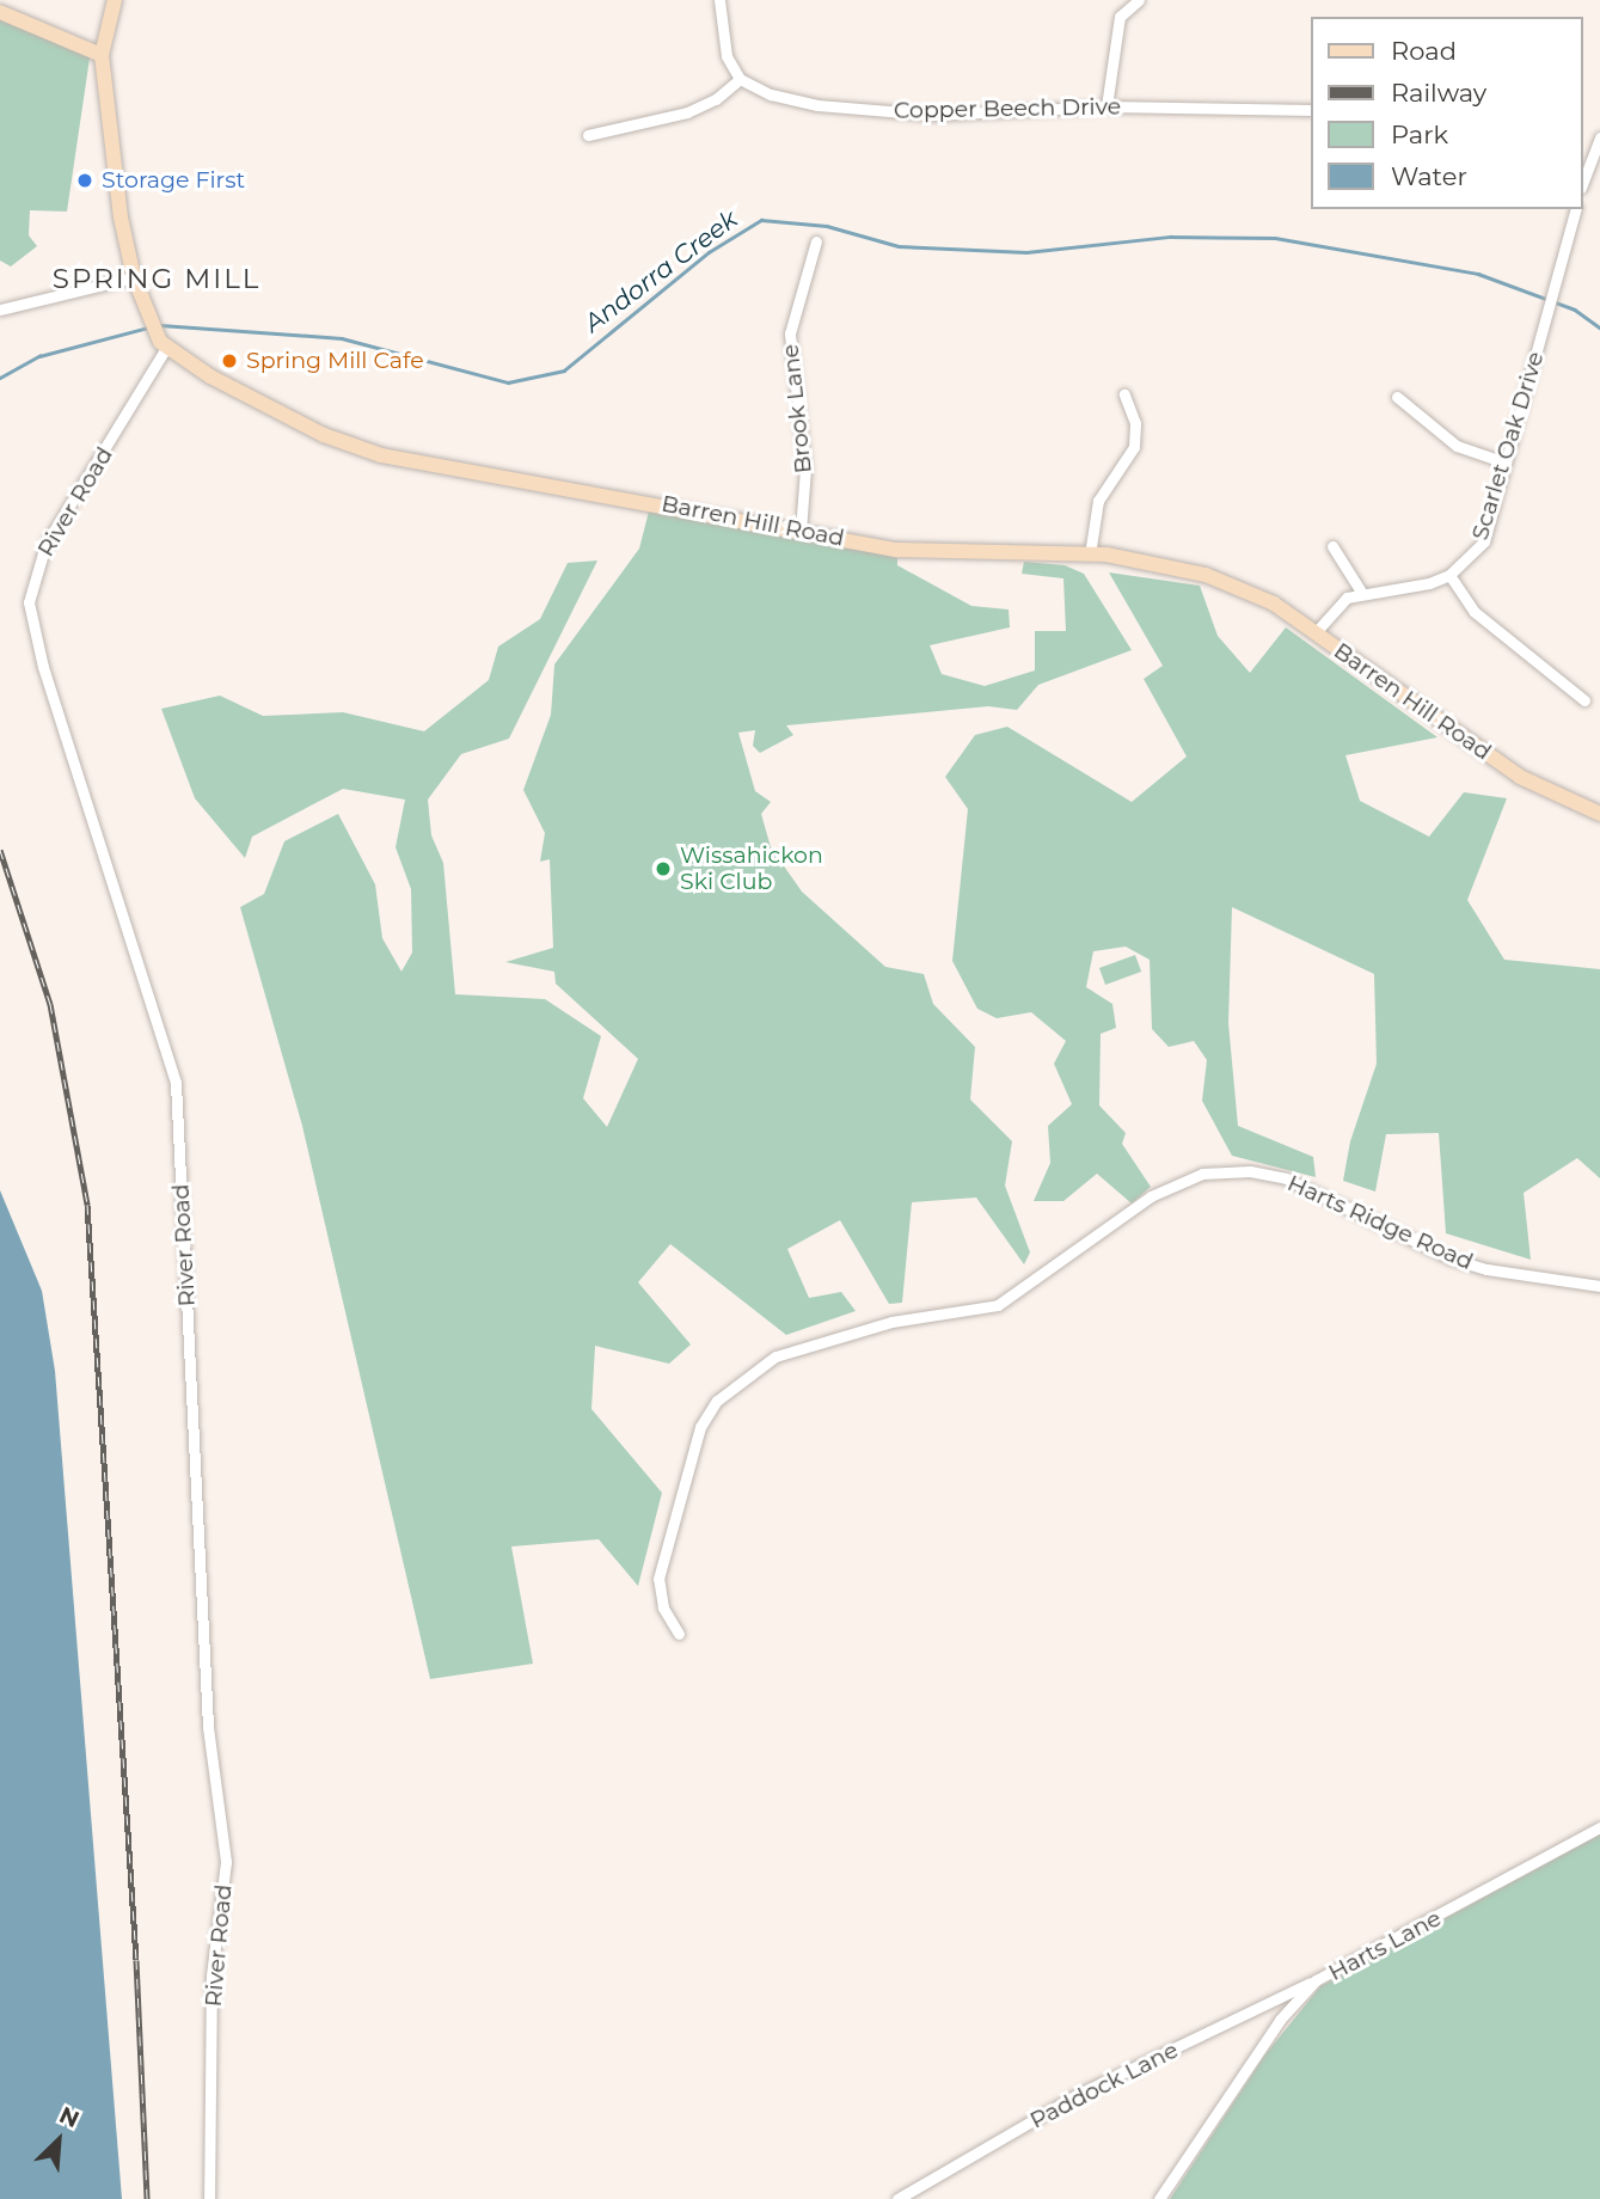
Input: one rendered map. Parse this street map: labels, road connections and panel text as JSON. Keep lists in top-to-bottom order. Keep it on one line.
{"streets":{"street":["Copper Beech Drive","Brook Lane","Scarlet Oak Drive","River Road","Barren Hill Road","Harts Ridge Road","Harts Lane","Paddock Lane"]},"crossings":[["Brook Lane","Barren Hill Road"],["River Road","Barren Hill Road"],["Harts Lane","Paddock Lane"]],"districts":["SPRING MILL"],"water":["Andorra Creek"],"places":["Storage First","Spring Mill Cafe","Wissahickon Ski Club"],"legend":["Road","Railway","Park","Water"],"north":"top right"}
